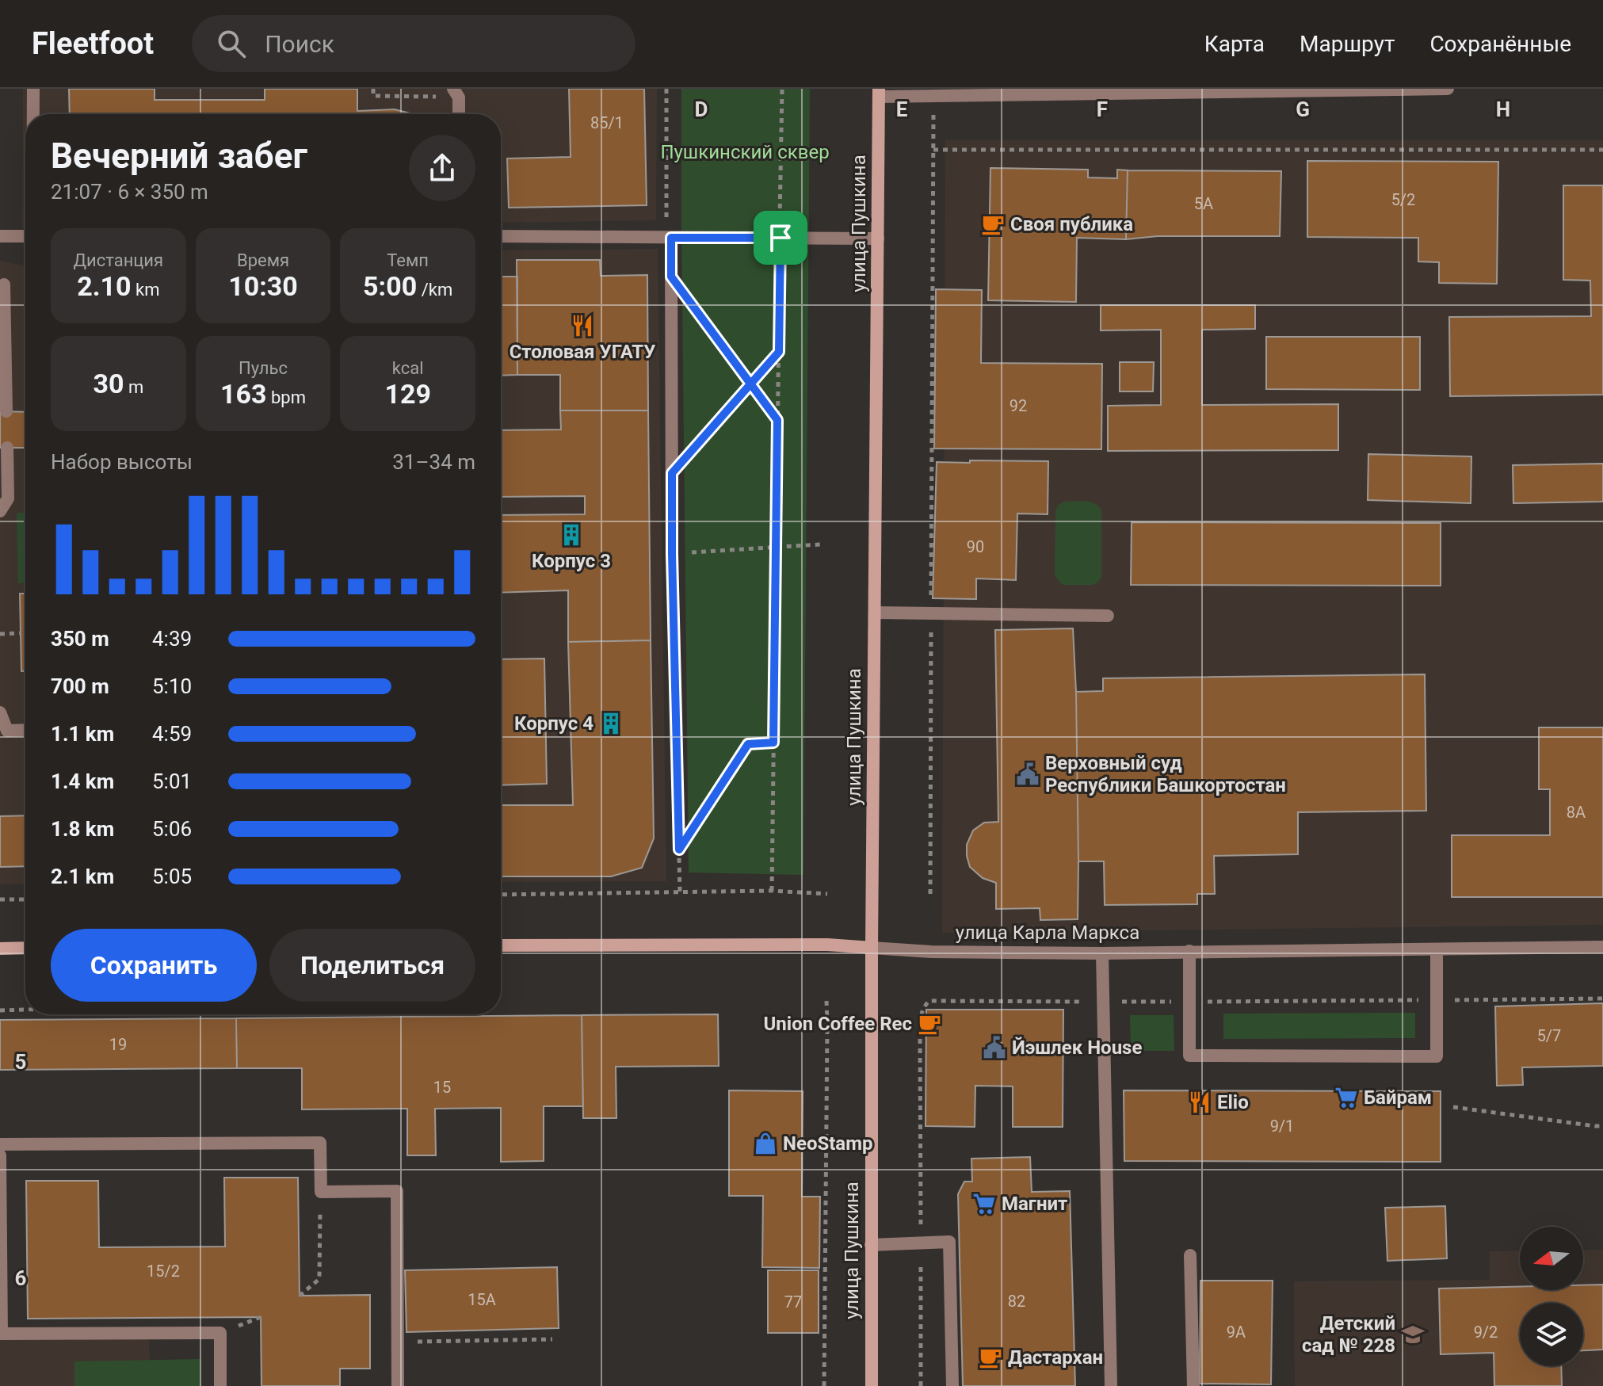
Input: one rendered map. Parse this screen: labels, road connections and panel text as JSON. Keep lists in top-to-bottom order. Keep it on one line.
{"streets":{"main road":["улица Пушкина","улица Карла Маркса"]},"crossings":[["улица Пушкина","улица Карла Маркса"]],"parks":["Пушкинский сквер"],"places":{"cafe":["Своя публика","Union Coffee Rec","Дастархан"],"restaurant":["Столовая УГАТУ","Elio"],"building":["Корпус 3","Корпус 4"],"public building":["Верховный суд Республики Башкортостан","Йэшлек House"],"supermarket":["Байрам","Магнит"],"shop":["NeoStamp"],"school or university":["Детский сад № 228"]},"house_numbers":["85/1","5/2","5А","92","90","8А","5/7","19","15","9/1","15/2","15А","82","77","9А","9/2"],"north":"left","page":{"header":"Fleetfoot","search":"Поиск","nav":["Карта","Маршрут","Сохранённые"],"heading":["Вечерний забег","21:07 · 6 × 350 m"],"stats":[["Дистанция","2.10 km"],["Время","10:30"],["Темп","5:00 /km"],["30 m"],["Пульс","163 bpm"],["kcal","129"]],"chart":["Набор высоты","31–34 m"],"list":[{"name":"350 m","note":"4:39"},{"name":"700 m","note":"5:10"},{"name":"1.1 km","note":"4:59"},{"name":"1.4 km","note":"5:01"},{"name":"1.8 km","note":"5:06"},{"name":"2.1 km","note":"5:05"}],"buttons":["Сохранить","Поделиться"]},"grid":{"columns":["D","E","F","G","H"],"rows":["5","6"]}}
